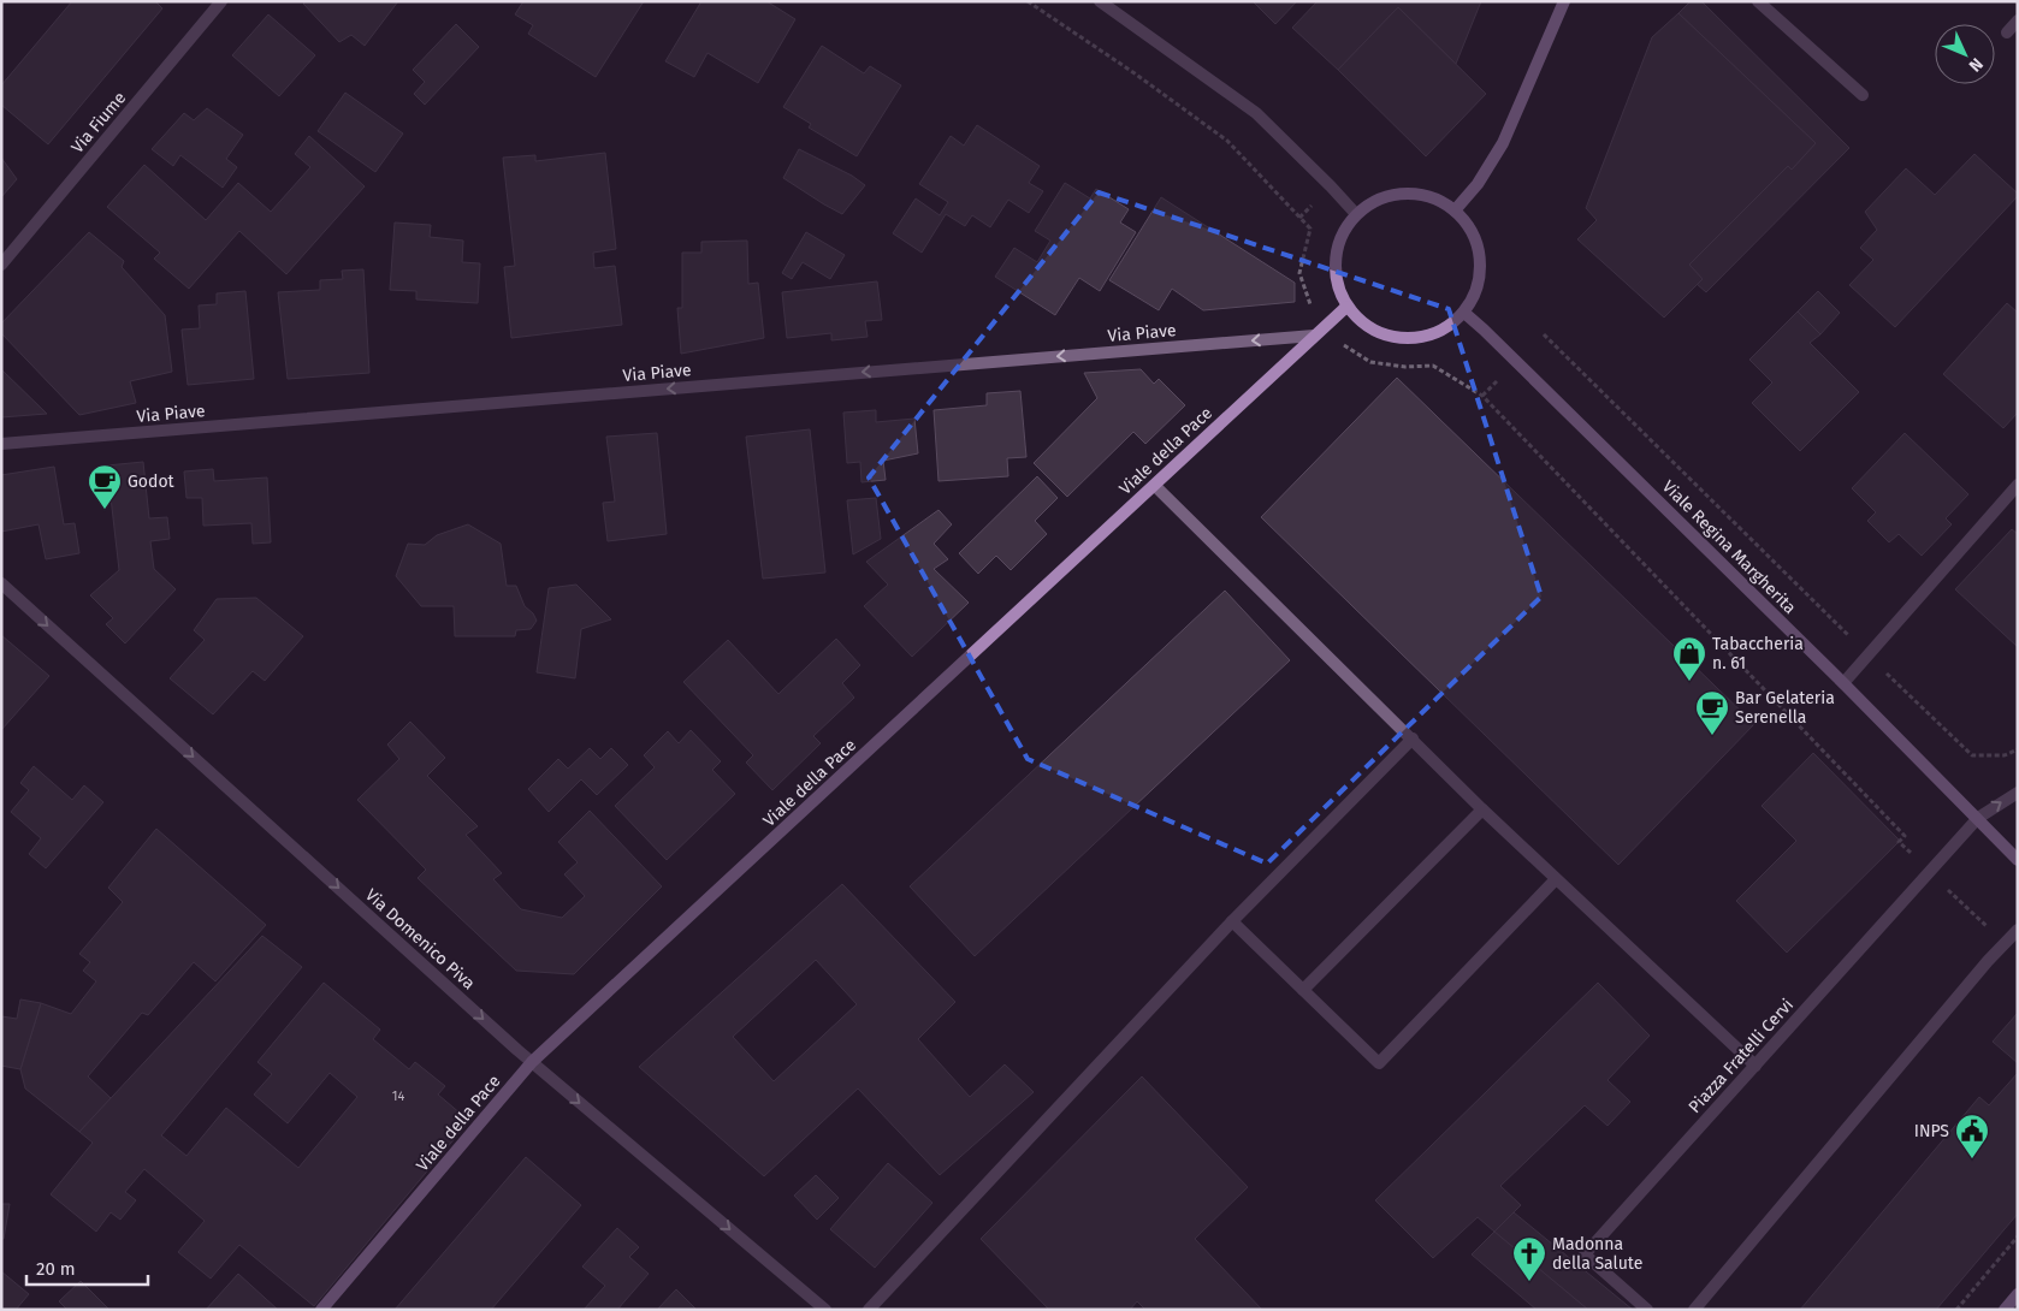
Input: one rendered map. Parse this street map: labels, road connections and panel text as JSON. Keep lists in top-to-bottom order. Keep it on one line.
{"streets":{"street":["Via Fiume","Via Piave","Viale della Pace","Viale Regina Margherita","Via Domenico Piva","Piazza Fratelli Cervi"]},"crossings":[["Via Piave","Viale della Pace"],["Viale della Pace","Viale Regina Margherita"],["Viale della Pace","Via Domenico Piva"],["Viale Regina Margherita","Piazza Fratelli Cervi"]],"one_way":["Via Piave","Via Domenico Piva"],"places":{"cafe":["Godot","Bar Gelateria Serenella"],"shop":["Tabaccheria n. 61"],"public building":["INPS"],"church":["Madonna della Salute"]},"house_numbers":["14"],"scale_bar":"20 m","north":"bottom right"}
